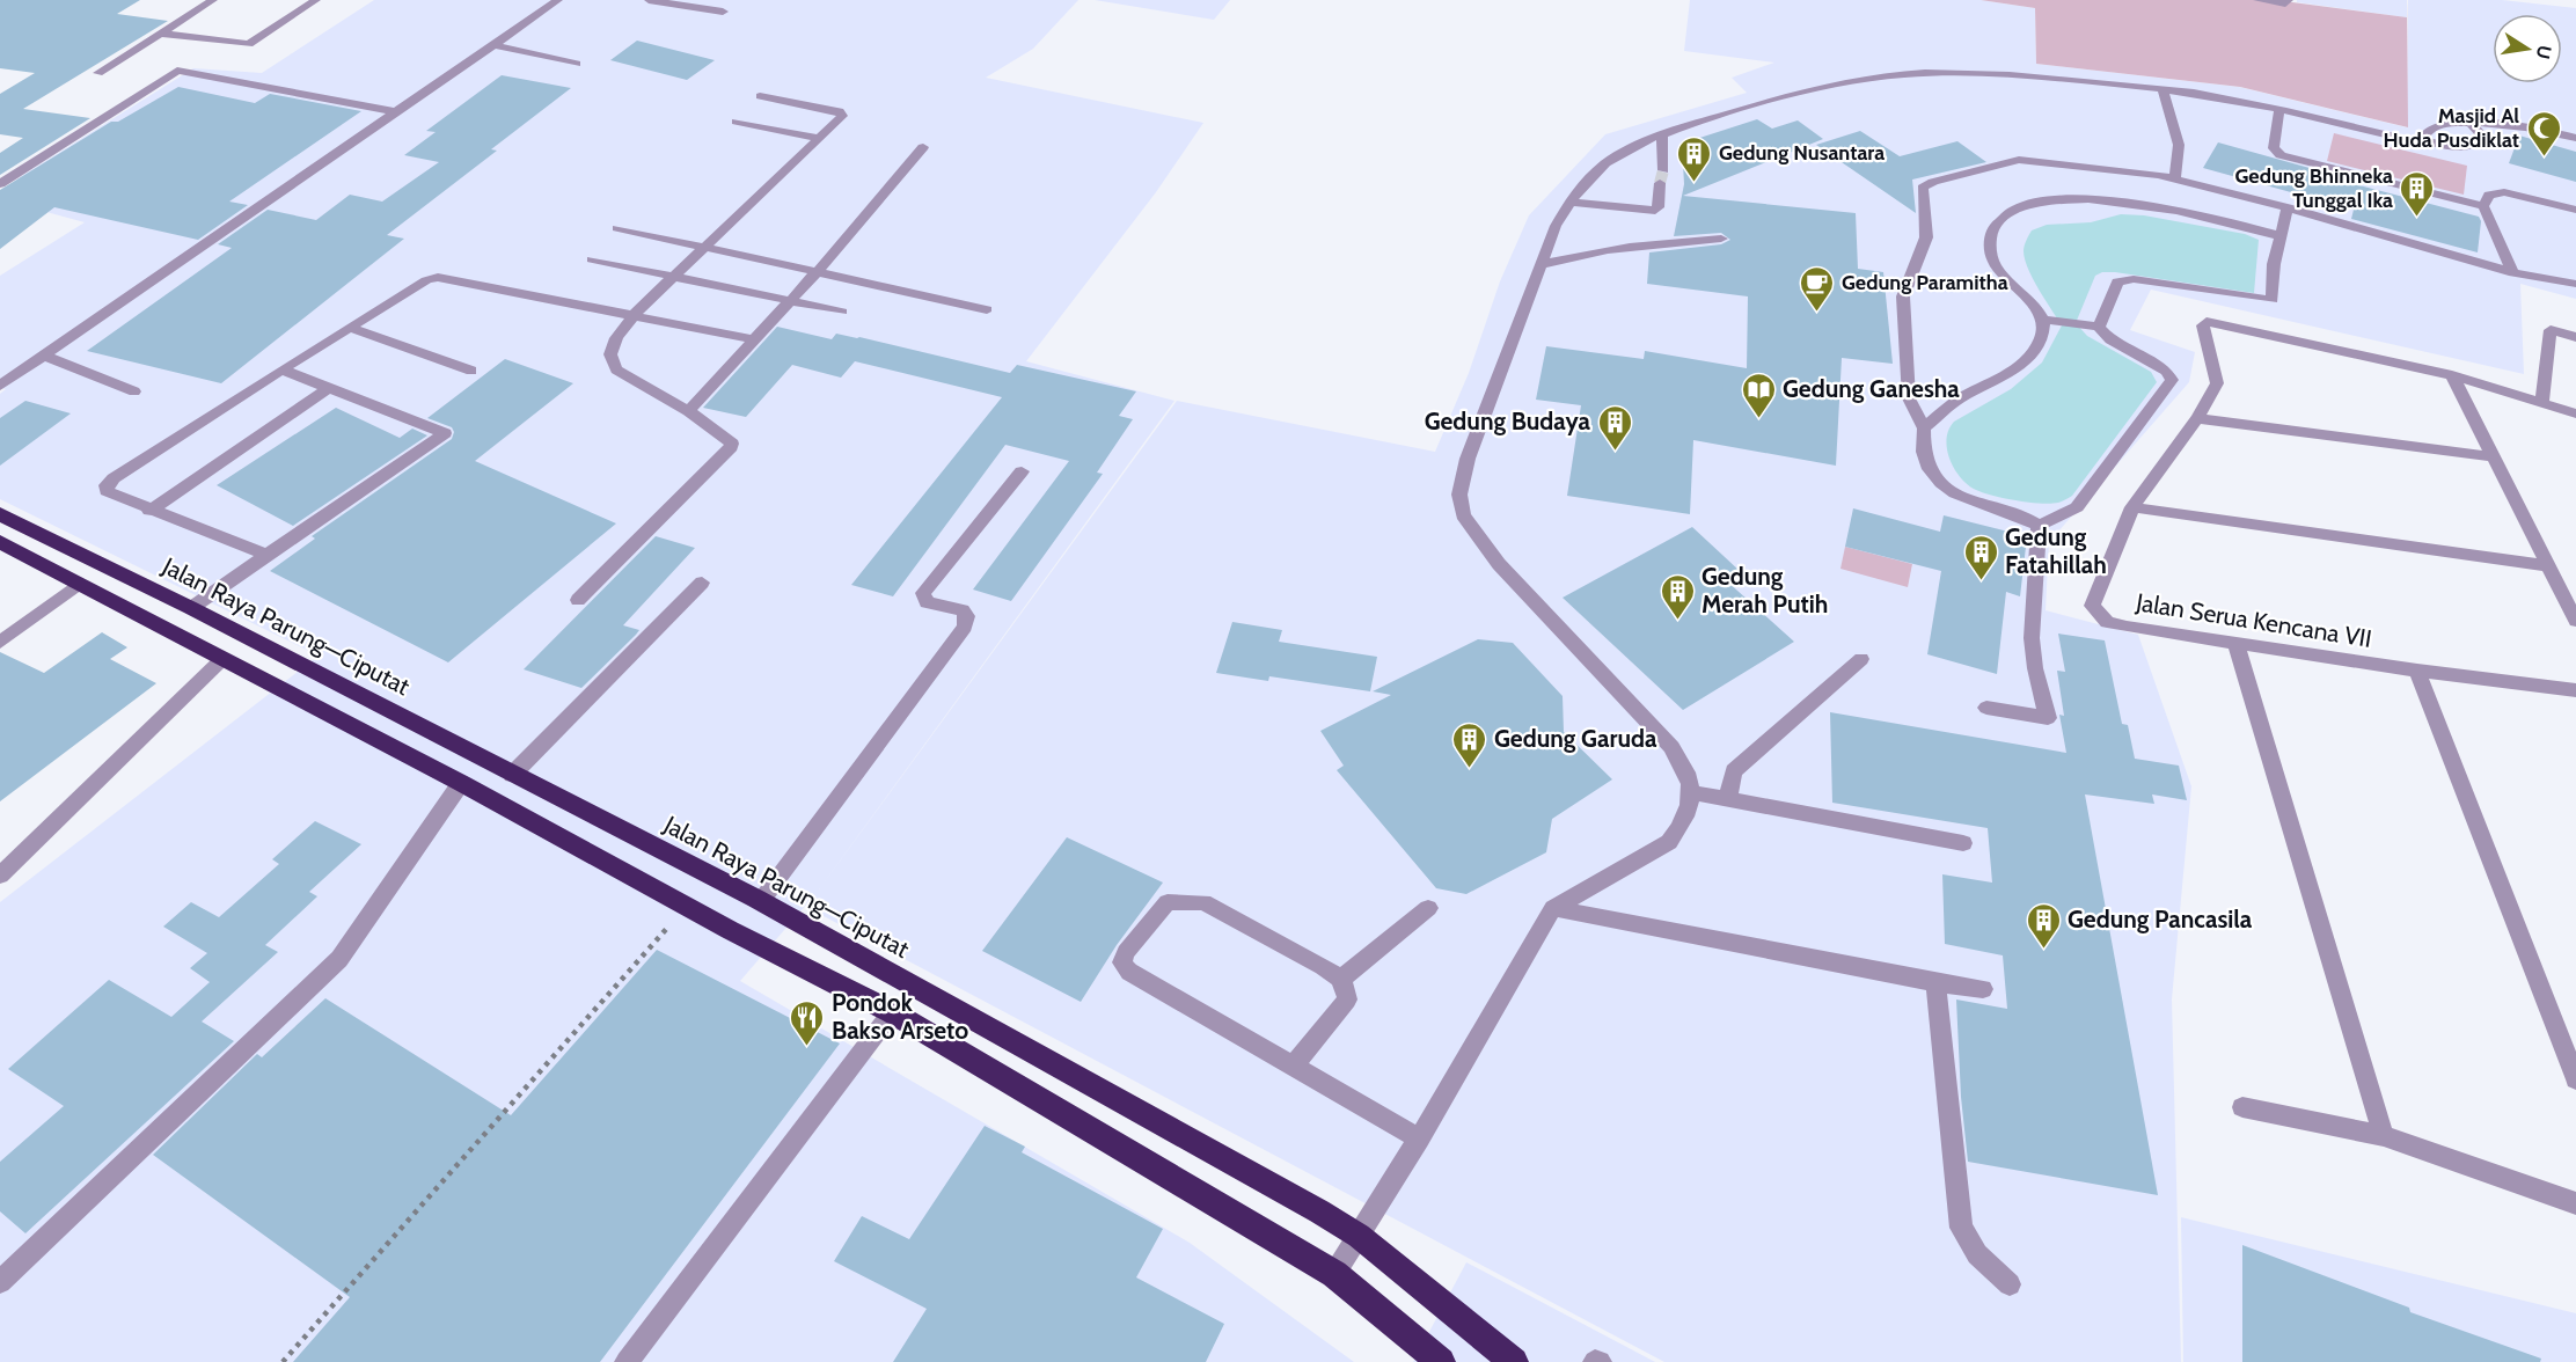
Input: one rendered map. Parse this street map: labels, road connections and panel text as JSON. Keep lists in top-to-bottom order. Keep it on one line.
{"streets":{"highway":["Jalan Raya Parung—Ciputat"],"street":["Jalan Serua Kencana VII"]},"places":{"mosque":["Masjid Al Huda Pusdiklat"],"building":["Gedung Nusantara","Gedung Bhinneka Tunggal Ika","Gedung Budaya","Gedung Fatahillah","Gedung Merah Putih","Gedung Garuda","Gedung Pancasila"],"cafe":["Gedung Paramitha"],"library":["Gedung Ganesha"],"restaurant":["Pondok Bakso Arseto"]},"north":"right"}
